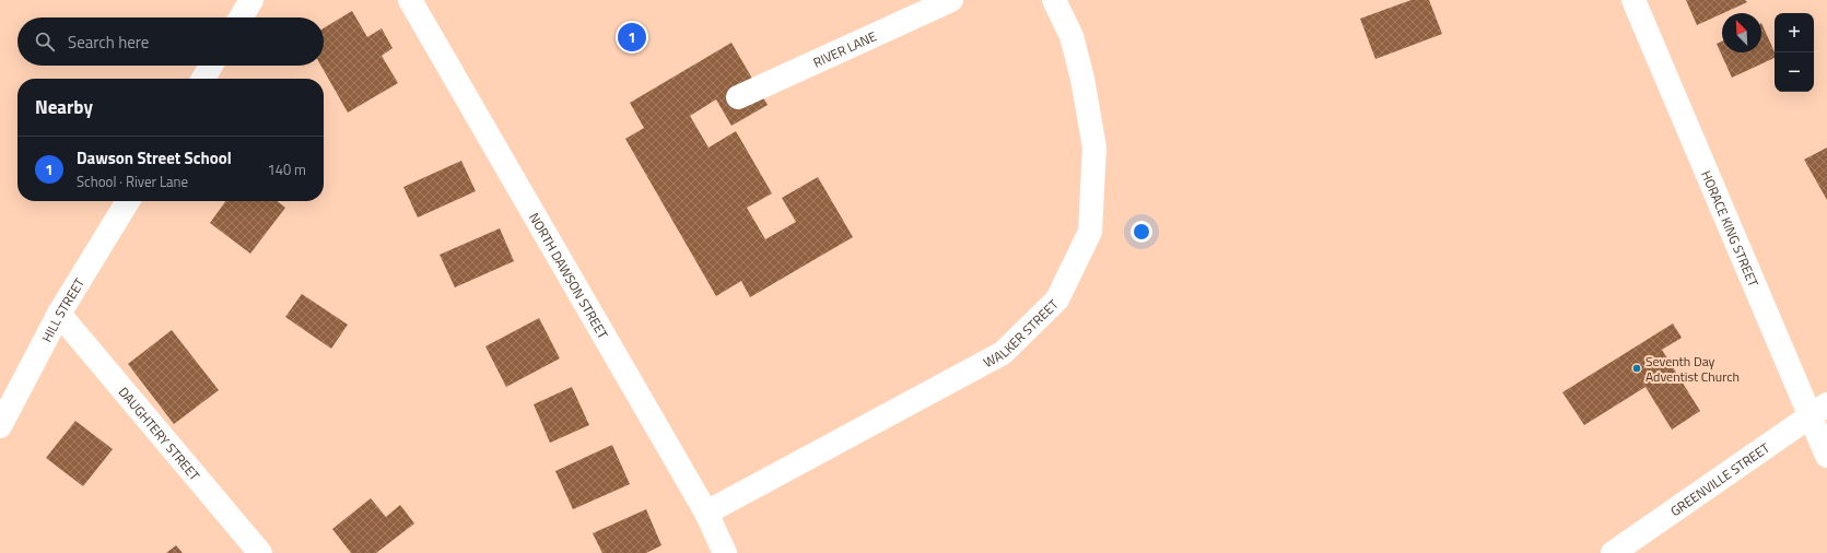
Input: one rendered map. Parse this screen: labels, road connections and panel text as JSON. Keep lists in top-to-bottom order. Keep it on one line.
{"streets":{"street":["RIVER LANE","HORACE KING STREET","NORTH DAWSON STREET","HILL STREET","WALKER STREET","DAUGHTERY STREET","GREENVILLE STREET"]},"crossings":[["HORACE KING STREET","GREENVILLE STREET"],["NORTH DAWSON STREET","WALKER STREET"],["HILL STREET","DAUGHTERY STREET"]],"places":["Seventh Day Adventist Church"],"north":"top left","page":{"map_buttons":["+","−"],"search":"Search here","pins":"1","heading":"Nearby","list":[{"mark":"1","name":"Dawson Street School","note":"School · River Lane","value":"140 m"}]}}
